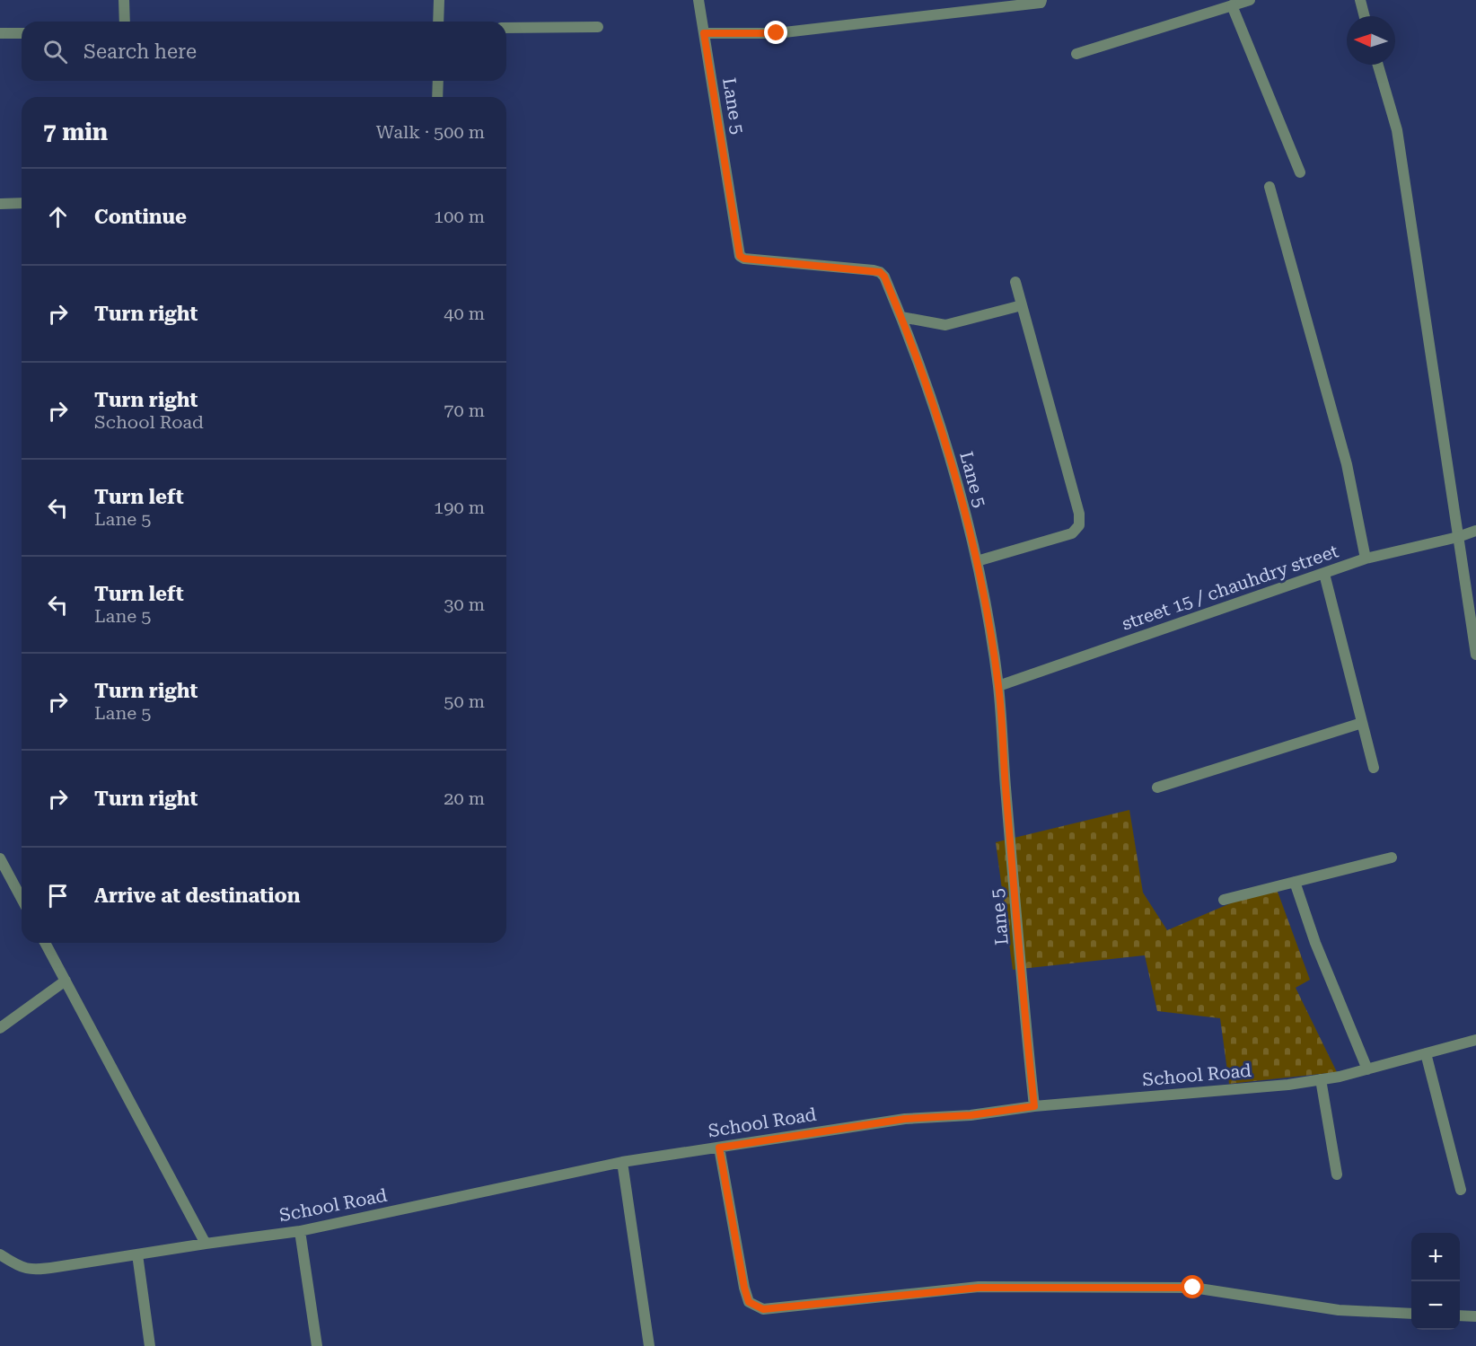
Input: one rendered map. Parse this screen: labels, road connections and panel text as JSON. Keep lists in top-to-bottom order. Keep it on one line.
{"streets":{"street":["Lane 5","street 15 / chauhdry street","School Road"]},"crossings":[["Lane 5","street 15 / chauhdry street"],["Lane 5","School Road"]],"north":"left","page":{"search":"Search here","heading":["7 min","Walk · 500 m"],"list":[["Continue","100 m"],["Turn right","40 m"],["Turn right","School Road","70 m"],["Turn left","Lane 5","190 m"],["Turn left","Lane 5","30 m"],["Turn right","Lane 5","50 m"],["Turn right","20 m"],"Arrive at destination"],"map_buttons":["+","−"]}}
